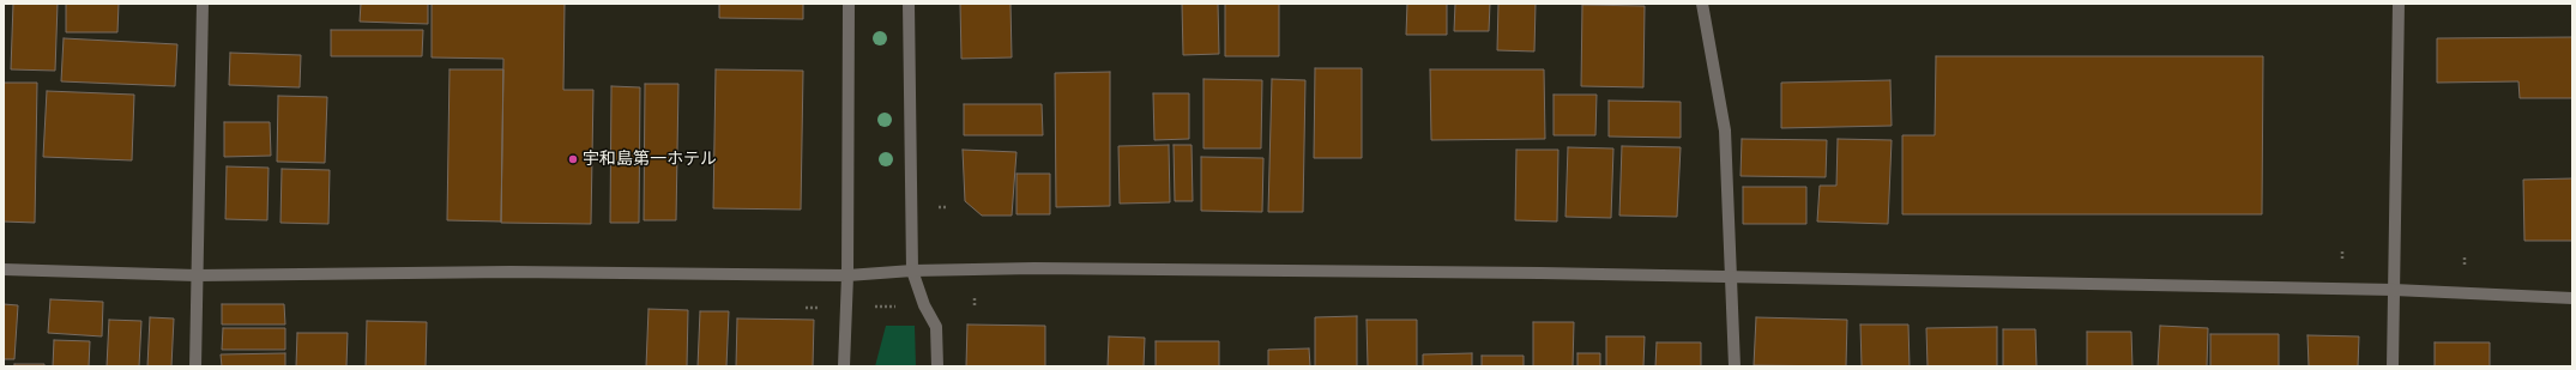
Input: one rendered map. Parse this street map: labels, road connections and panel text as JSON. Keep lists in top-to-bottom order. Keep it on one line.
{"places":["宇和島第一ホテル"]}
